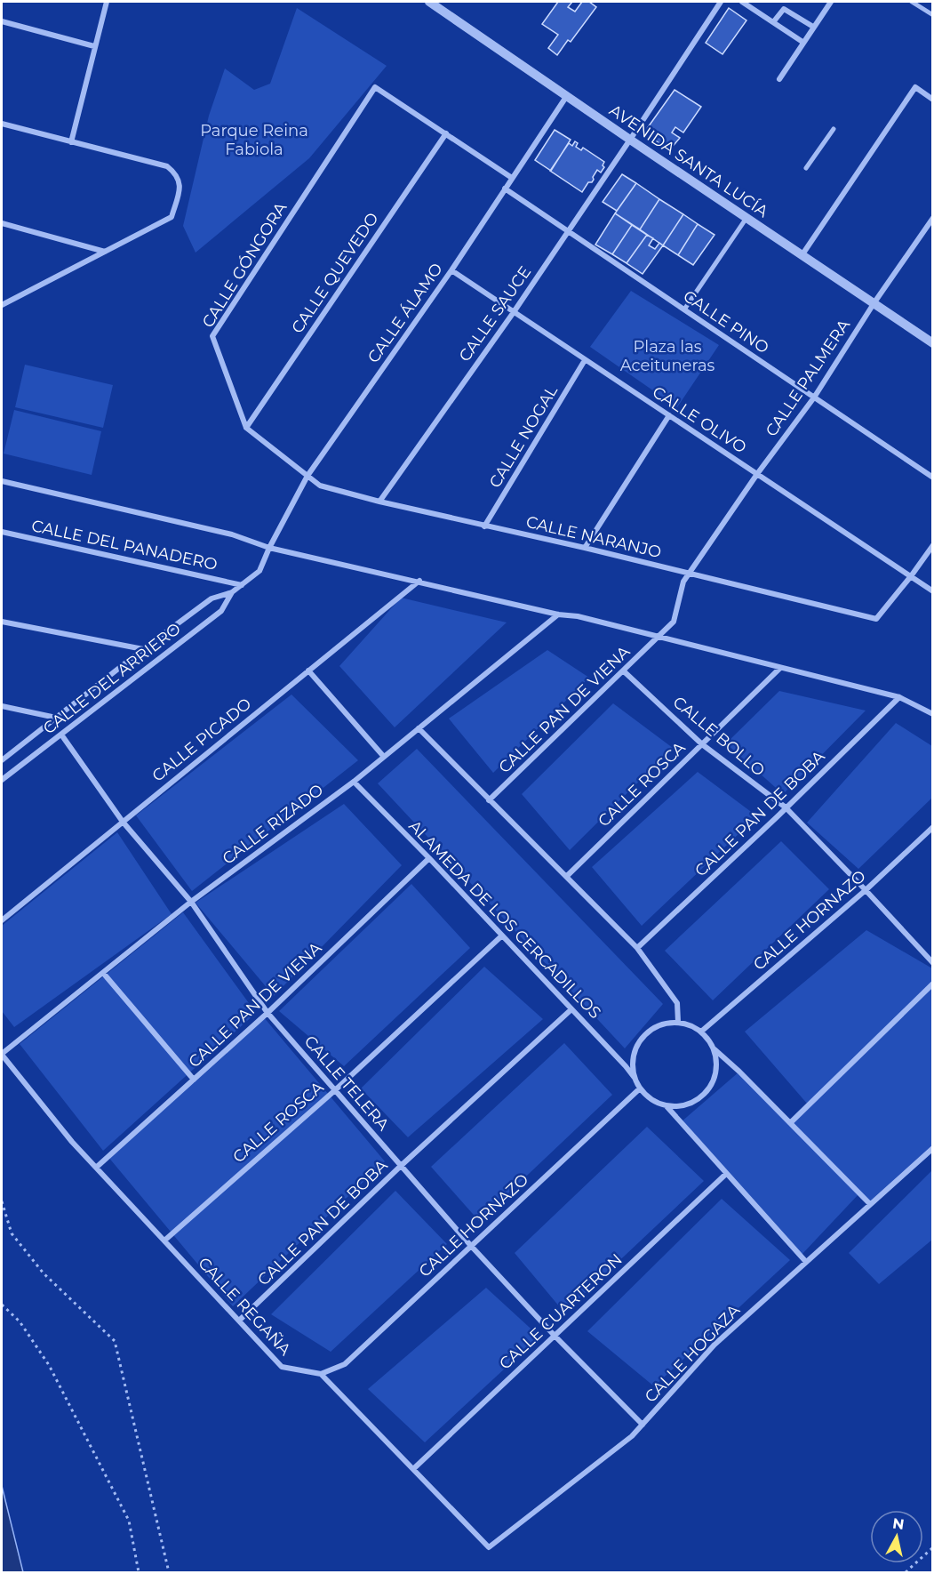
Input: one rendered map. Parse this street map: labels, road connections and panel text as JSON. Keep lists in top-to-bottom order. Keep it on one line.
{"streets":{"street":["AVENIDA SANTA LUCÍA","CALLE GÓNGORA","CALLE QUEVEDO","CALLE ÁLAMO","CALLE SAUCE","CALLE PINO","CALLE PALMERA","CALLE OLIVO","CALLE NOGAL","CALLE NARANJO","CALLE DEL PANADERO","CALLE DEL ARRIERO","CALLE PAN DE VIENA","CALLE BOLLO","CALLE PICADO","CALLE ROSCA","CALLE PAN DE BOBA","CALLE RIZADO","ALAMEDA DE LOS CERCADILLOS","CALLE HORNAZO","CALLE TELERA","CALLE REGAÑA","CALLE CUARTERON","CALLE HOGAZA"]},"crossings":[["AVENIDA SANTA LUCÍA","CALLE ÁLAMO"],["AVENIDA SANTA LUCÍA","CALLE SAUCE"],["AVENIDA SANTA LUCÍA","CALLE PALMERA"],["CALLE GÓNGORA","CALLE QUEVEDO"],["CALLE ÁLAMO","CALLE PINO"],["CALLE ÁLAMO","CALLE OLIVO"],["CALLE ÁLAMO","CALLE NARANJO"],["CALLE ÁLAMO","CALLE DEL ARRIERO"],["CALLE SAUCE","CALLE PINO"],["CALLE SAUCE","CALLE OLIVO"],["CALLE SAUCE","CALLE NARANJO"],["CALLE PINO","CALLE PALMERA"],["CALLE PALMERA","CALLE OLIVO"],["CALLE PALMERA","CALLE NARANJO"],["CALLE PALMERA","CALLE PAN DE VIENA"],["CALLE OLIVO","CALLE NOGAL"],["CALLE OLIVO","CALLE NARANJO"],["CALLE NOGAL","CALLE NARANJO"],["CALLE NARANJO","CALLE PAN DE VIENA"],["CALLE DEL PANADERO","CALLE DEL ARRIERO"],["CALLE DEL ARRIERO","CALLE TELERA"],["CALLE PAN DE VIENA","CALLE BOLLO"],["CALLE PAN DE VIENA","ALAMEDA DE LOS CERCADILLOS"],["CALLE PAN DE VIENA","CALLE TELERA"],["CALLE PAN DE VIENA","CALLE REGAÑA"],["CALLE BOLLO","CALLE ROSCA"],["CALLE BOLLO","CALLE PAN DE BOBA"],["CALLE BOLLO","CALLE HORNAZO"],["CALLE PICADO","CALLE TELERA"],["CALLE ROSCA","ALAMEDA DE LOS CERCADILLOS"],["CALLE ROSCA","CALLE TELERA"],["CALLE ROSCA","CALLE REGAÑA"],["CALLE PAN DE BOBA","ALAMEDA DE LOS CERCADILLOS"],["CALLE PAN DE BOBA","CALLE TELERA"],["CALLE PAN DE BOBA","CALLE REGAÑA"],["CALLE RIZADO","ALAMEDA DE LOS CERCADILLOS"],["CALLE RIZADO","CALLE TELERA"],["CALLE RIZADO","CALLE REGAÑA"],["ALAMEDA DE LOS CERCADILLOS","CALLE HORNAZO"],["CALLE HORNAZO","CALLE TELERA"],["CALLE HORNAZO","CALLE REGAÑA"],["CALLE TELERA","CALLE CUARTERON"],["CALLE TELERA","CALLE HOGAZA"],["CALLE CUARTERON","CALLE HOGAZA"]],"parks":["Parque Reina Fabiola","Plaza las Aceituneras"],"north":"top"}
